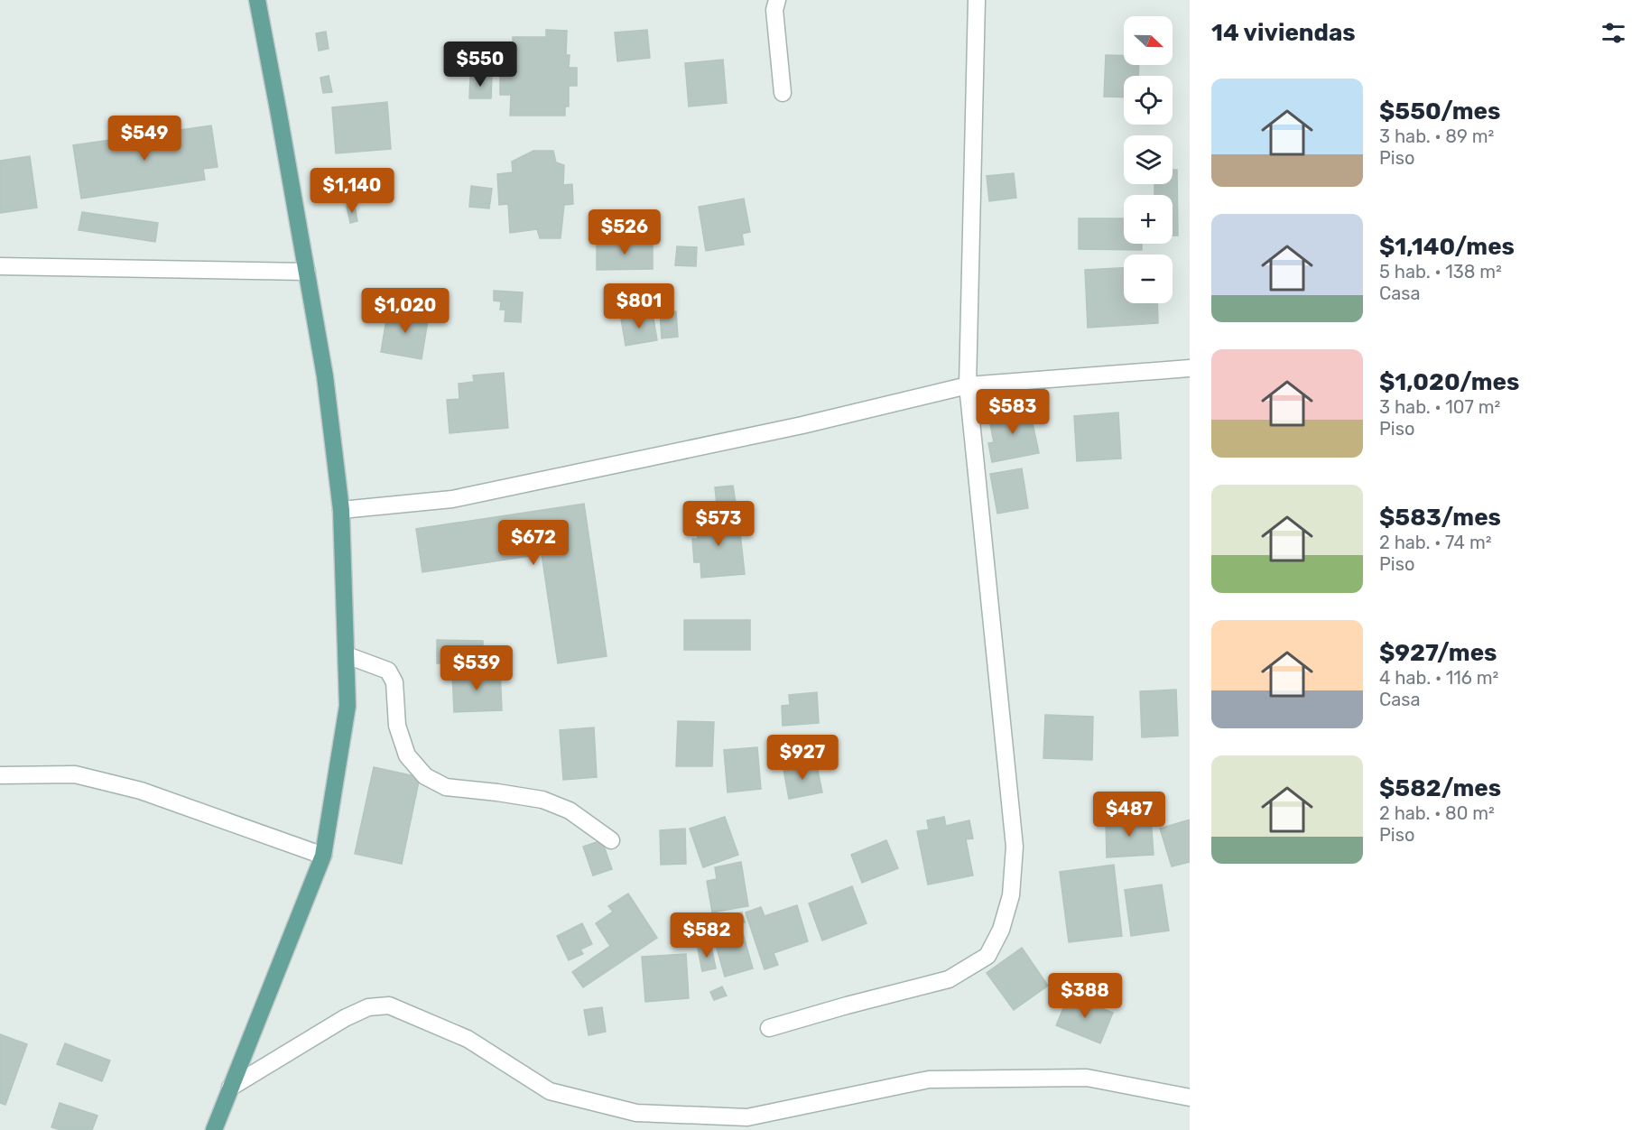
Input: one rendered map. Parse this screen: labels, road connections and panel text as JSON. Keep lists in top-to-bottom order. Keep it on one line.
{"north":"right","page":{"heading":"14 viviendas","map_buttons":["+","−"],"price":["$550","$549","$1,140","$526","$801","$1,020","$583","$573","$672","$539","$927","$487","$582","$388"],"list":[{"name":"$550/mes","note":"3 hab. · 89 m² · Piso"},{"name":"$1,140/mes","note":"5 hab. · 138 m² · Casa"},{"name":"$1,020/mes","note":"3 hab. · 107 m² · Piso"},{"name":"$583/mes","note":"2 hab. · 74 m² · Piso"},{"name":"$927/mes","note":"4 hab. · 116 m² · Casa"},{"name":"$582/mes","note":"2 hab. · 80 m² · Piso"}]}}
